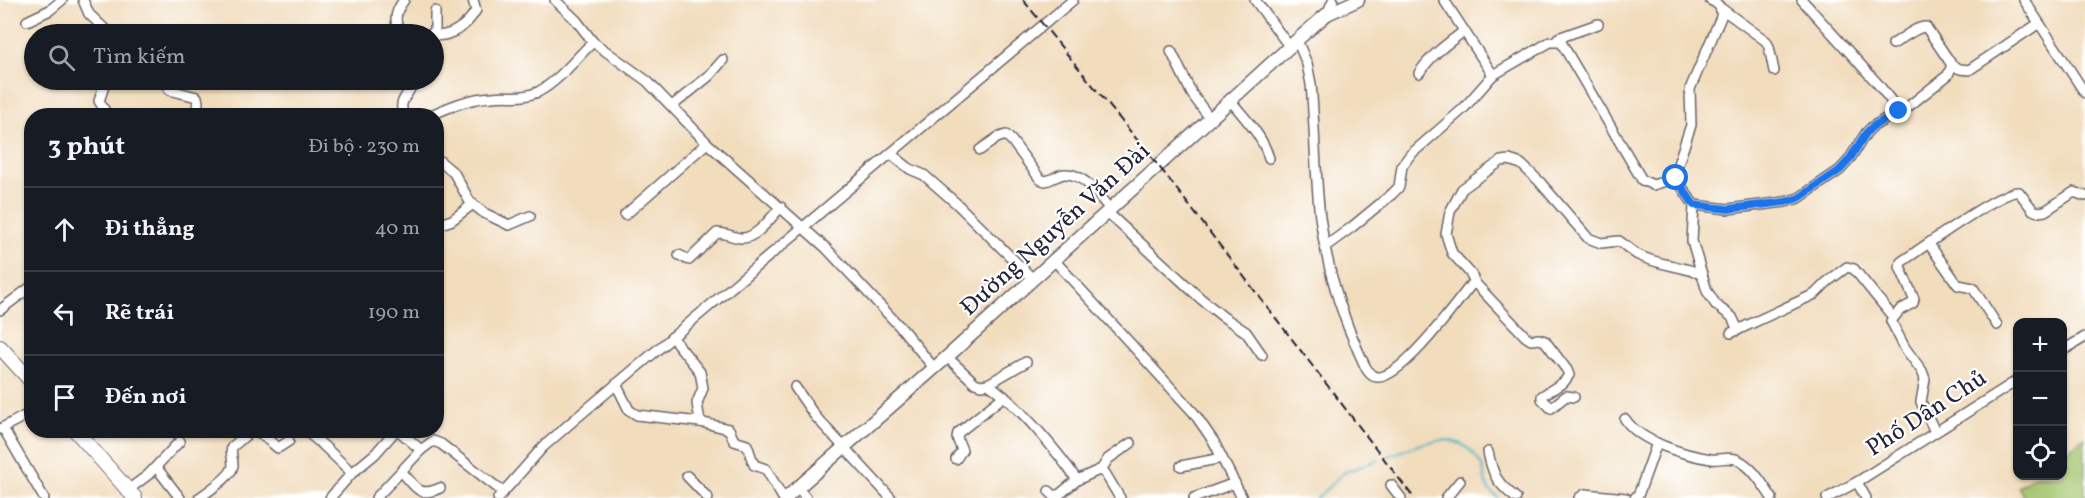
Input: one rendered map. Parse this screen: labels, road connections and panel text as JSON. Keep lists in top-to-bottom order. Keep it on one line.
{"streets":{"street":["Đường Nguyễn Văn Đài","Phố Dân Chủ"]},"page":{"search":"Tìm kiếm","heading":["3 phút","Đi bộ · 230 m"],"list":[["Đi thẳng","40 m"],["Rẽ trái","190 m"],"Đến nơi"],"map_buttons":["+","−"]}}
